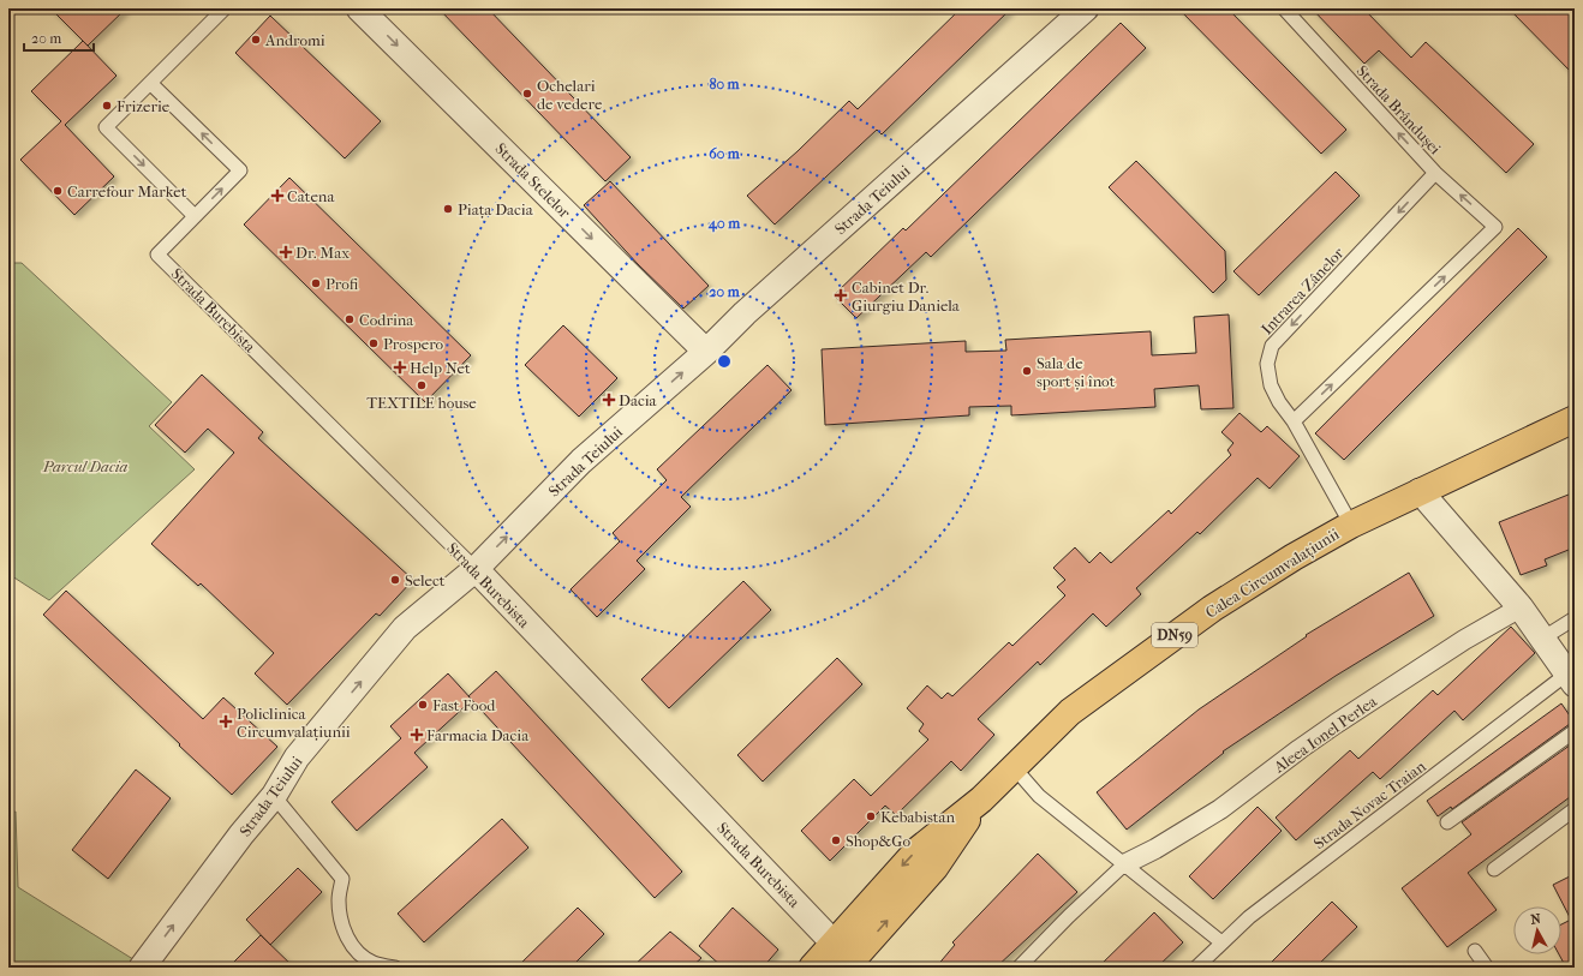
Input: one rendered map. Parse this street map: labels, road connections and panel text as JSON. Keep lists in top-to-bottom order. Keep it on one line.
{"streets":{"main road":["Calea Circumvalațiunii","DN59"],"street":["Strada Stelelor","Strada Teiului","Strada Burebista","Aleea Ionel Perlea"],"lane":["Strada Brândușei","Intrarea Zânelor","Strada Novac Traian"]},"crossings":[["Strada Brândușei","Intrarea Zânelor"],["Strada Stelelor","Strada Teiului"],["Strada Teiului","Strada Burebista"],["Intrarea Zânelor","Calea Circumvalațiunii"],["Strada Burebista","Calea Circumvalațiunii"]],"one_way":["Strada Stelelor","Strada Teiului","Intrarea Zânelor"],"parks":["Parcul Dacia"],"places":{"other":["Andromi","Ochelari de vedere","Frizerie","Carrefour Market","Piața Dacia","Profi","Codrina","Prospero","Sala de sport și înot","TEXTILE house","Select","Fast Food","Kebabistan","Shop&Go"],"health":["Catena","Dr. Max","Cabinet Dr. Giurgiu Daniela","Help Net","Dacia","Policlinica Circumvalațiunii","Farmacia Dacia"]},"scale_bar":"20 m","north":"top","rings":["80 m","60 m","40 m","20 m"]}
